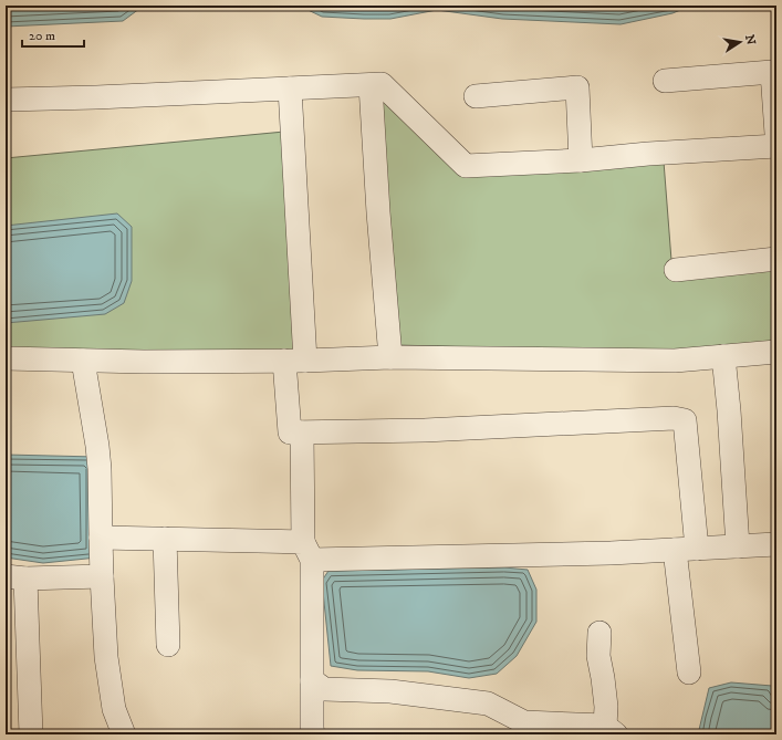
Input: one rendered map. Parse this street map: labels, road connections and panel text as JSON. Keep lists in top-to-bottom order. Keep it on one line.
{"scale_bar":"20 m","north":"right"}
